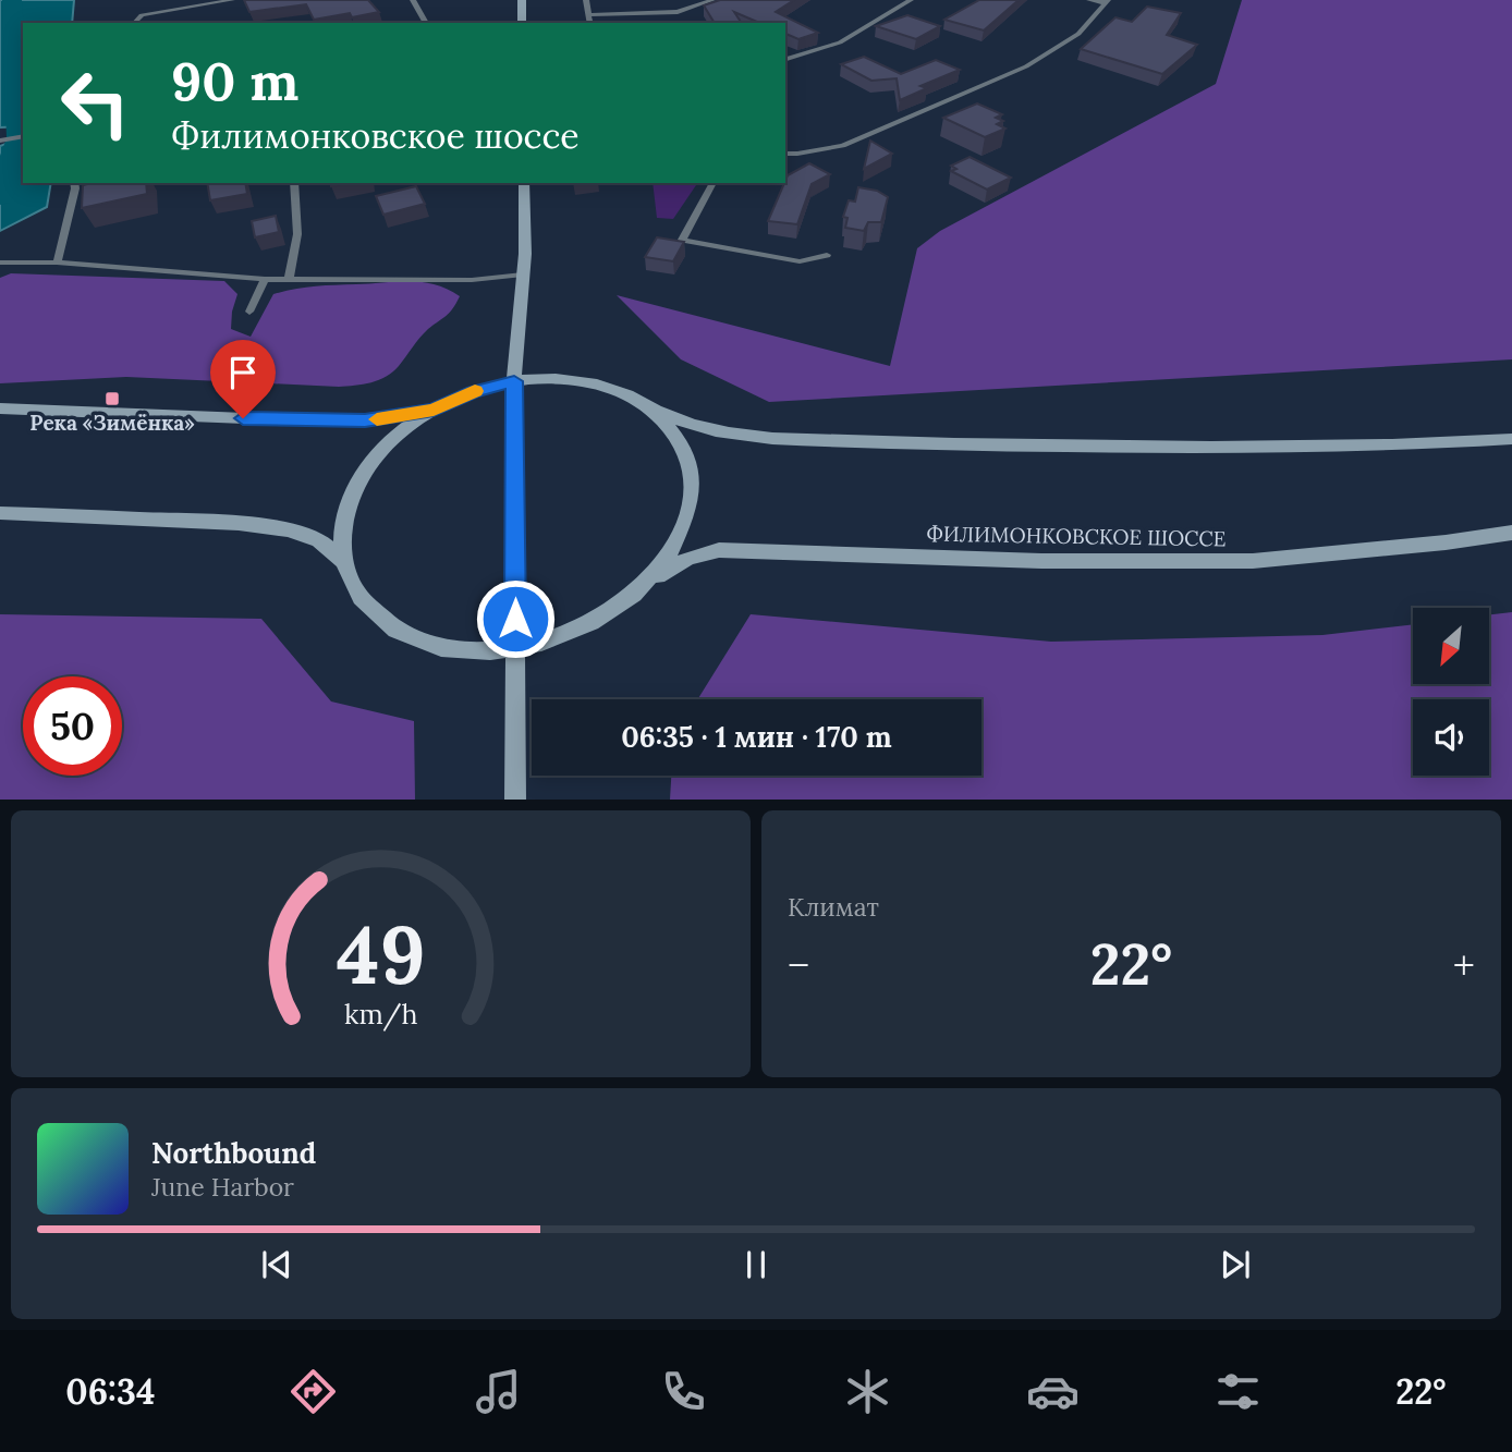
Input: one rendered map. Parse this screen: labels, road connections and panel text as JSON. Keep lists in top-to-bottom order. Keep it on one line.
{"streets":{"main road":["ФИЛИМОНКОВСКОЕ ШОССЕ"]},"places":{"transit":["Река «Зимёнка»"]},"north":"bottom left","page":{"turn":["90 m","Филимонковское шоссе"],"limit":"50","trip":"06:35 · 1 мин · 170 m","tile":"Климат","heat":["−","22°","+"],"song":["Northbound","June Harbor"],"tabs":["06:34","22°"],"gauge":["49","km/h"]}}
